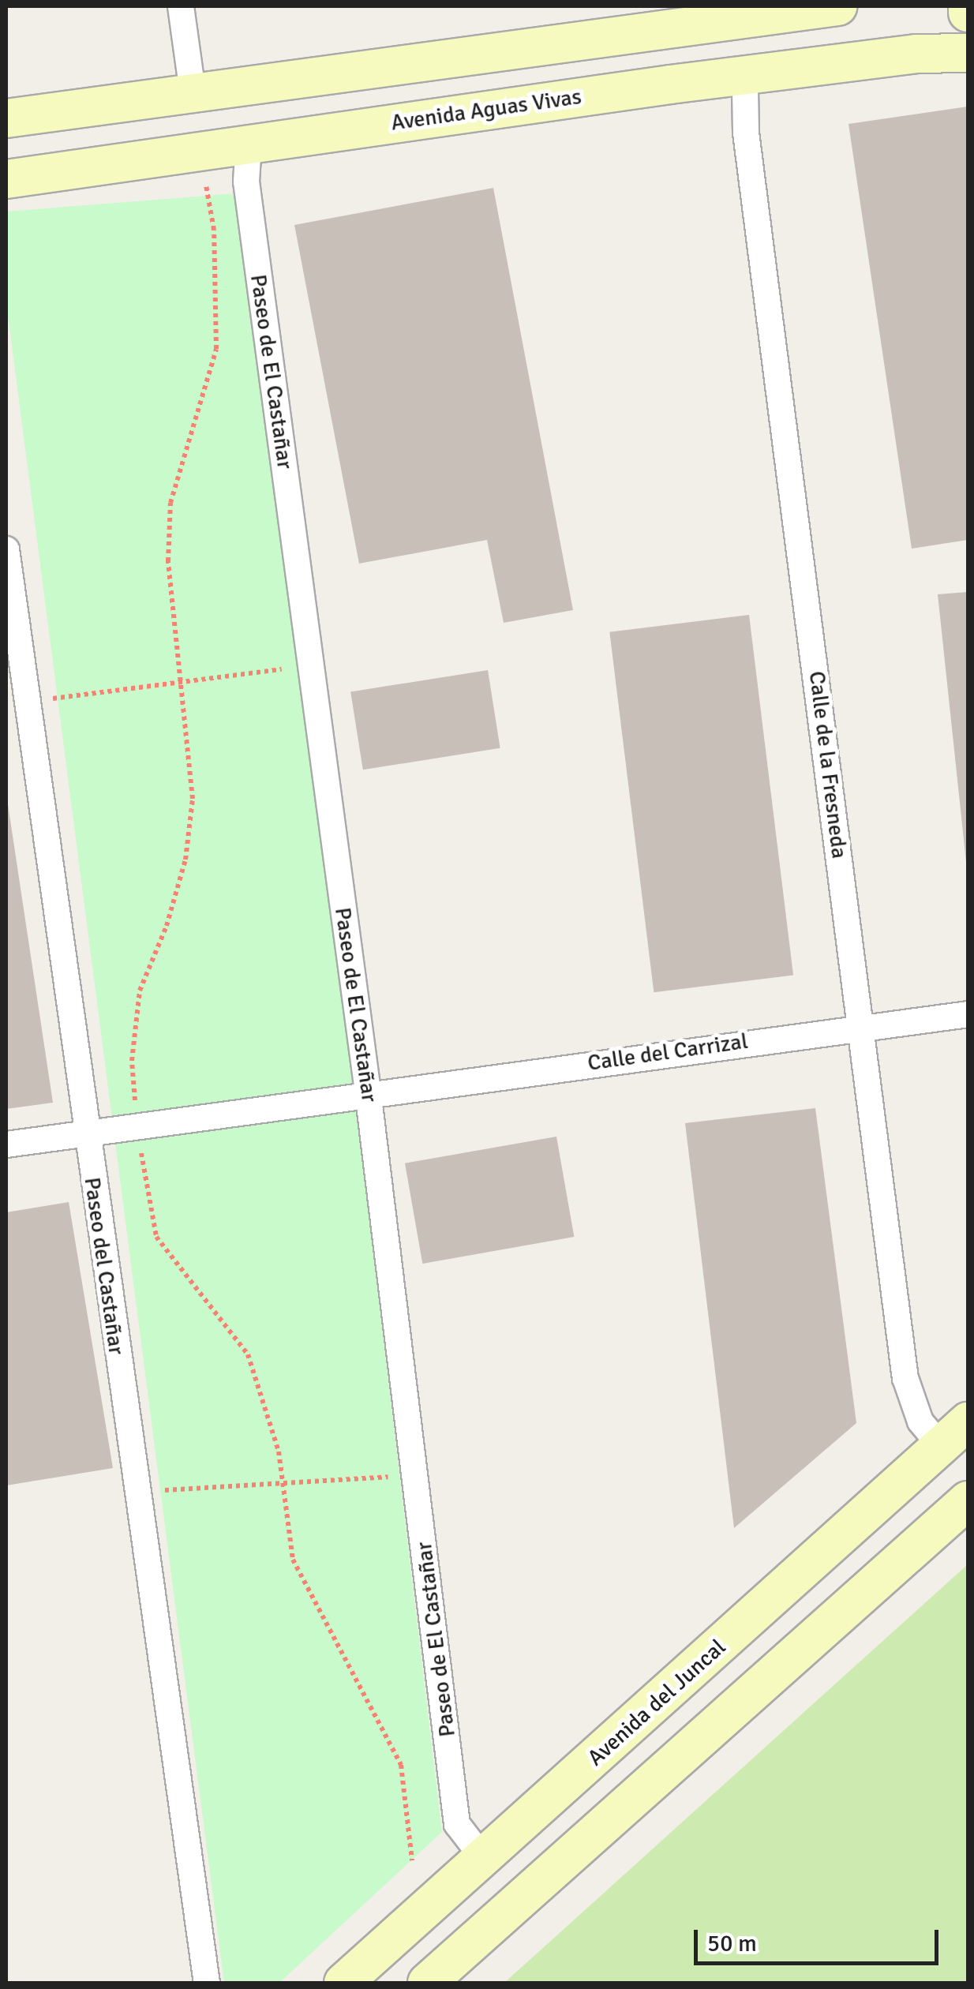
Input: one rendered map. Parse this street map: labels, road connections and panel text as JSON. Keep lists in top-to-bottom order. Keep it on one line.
{"streets":{"main road":["Avenida Aguas Vivas","Avenida del Juncal"],"street":["Paseo de El Castañar","Calle de la Fresneda","Calle del Carrizal","Paseo del Castañar"]},"crossings":[["Avenida Aguas Vivas","Paseo de El Castañar"],["Avenida Aguas Vivas","Calle de la Fresneda"],["Paseo de El Castañar","Calle del Carrizal"],["Paseo de El Castañar","Avenida del Juncal"],["Calle de la Fresneda","Calle del Carrizal"],["Calle de la Fresneda","Avenida del Juncal"],["Calle del Carrizal","Paseo del Castañar"]],"scale_bar":"50 m"}
